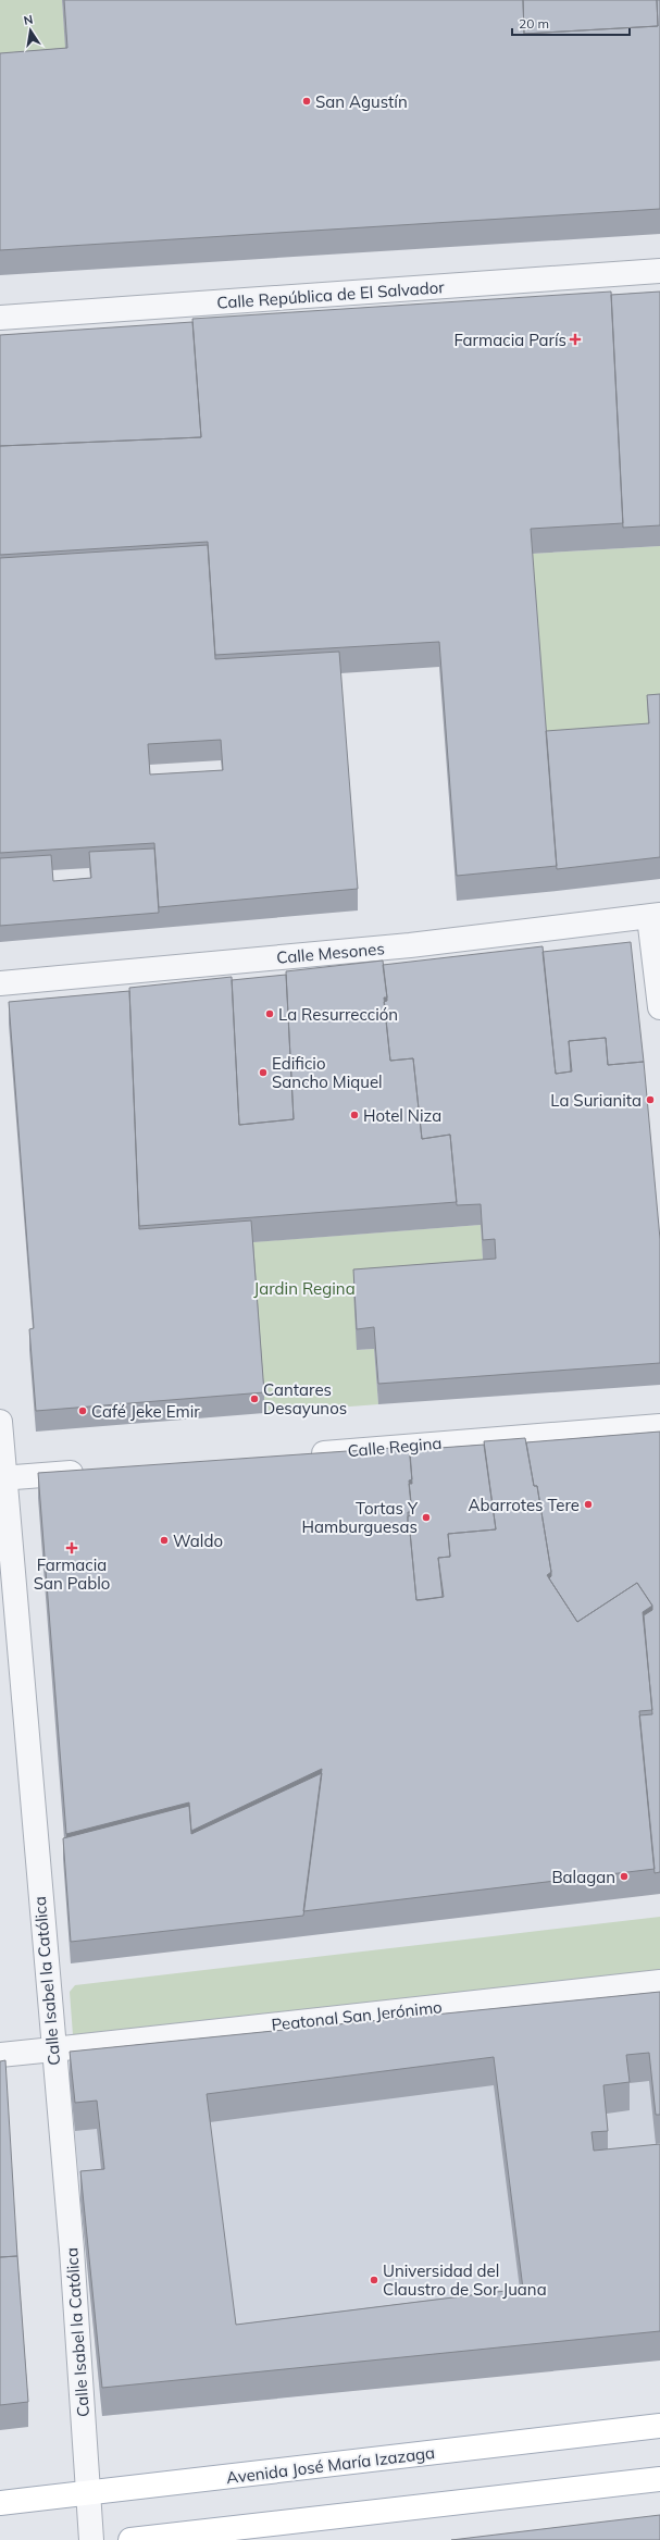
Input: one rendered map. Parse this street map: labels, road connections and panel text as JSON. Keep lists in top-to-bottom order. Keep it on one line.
{"streets":{"main road":["Avenida José María Izazaga"],"street":["Calle República de El Salvador","Calle Mesones","Calle Regina","Calle Isabel la Católica","Peatonal San Jerónimo"]},"crossings":[["Calle Isabel la Católica","Peatonal San Jerónimo"],["Calle Isabel la Católica","Avenida José María Izazaga"]],"parks":["Jardin Regina"],"places":{"other":["San Agustín","La Resurrección","Edificio Sancho Miquel","La Surianita","Hotel Niza","Cantares Desayunos","Café Jeke Emir","Abarrotes Tere","Tortas Y Hamburguesas","Waldo","Balagan","Universidad del Claustro de Sor Juana"],"health":["Farmacia París","Farmacia San Pablo"]},"scale_bar":"20 m","north":"top"}
